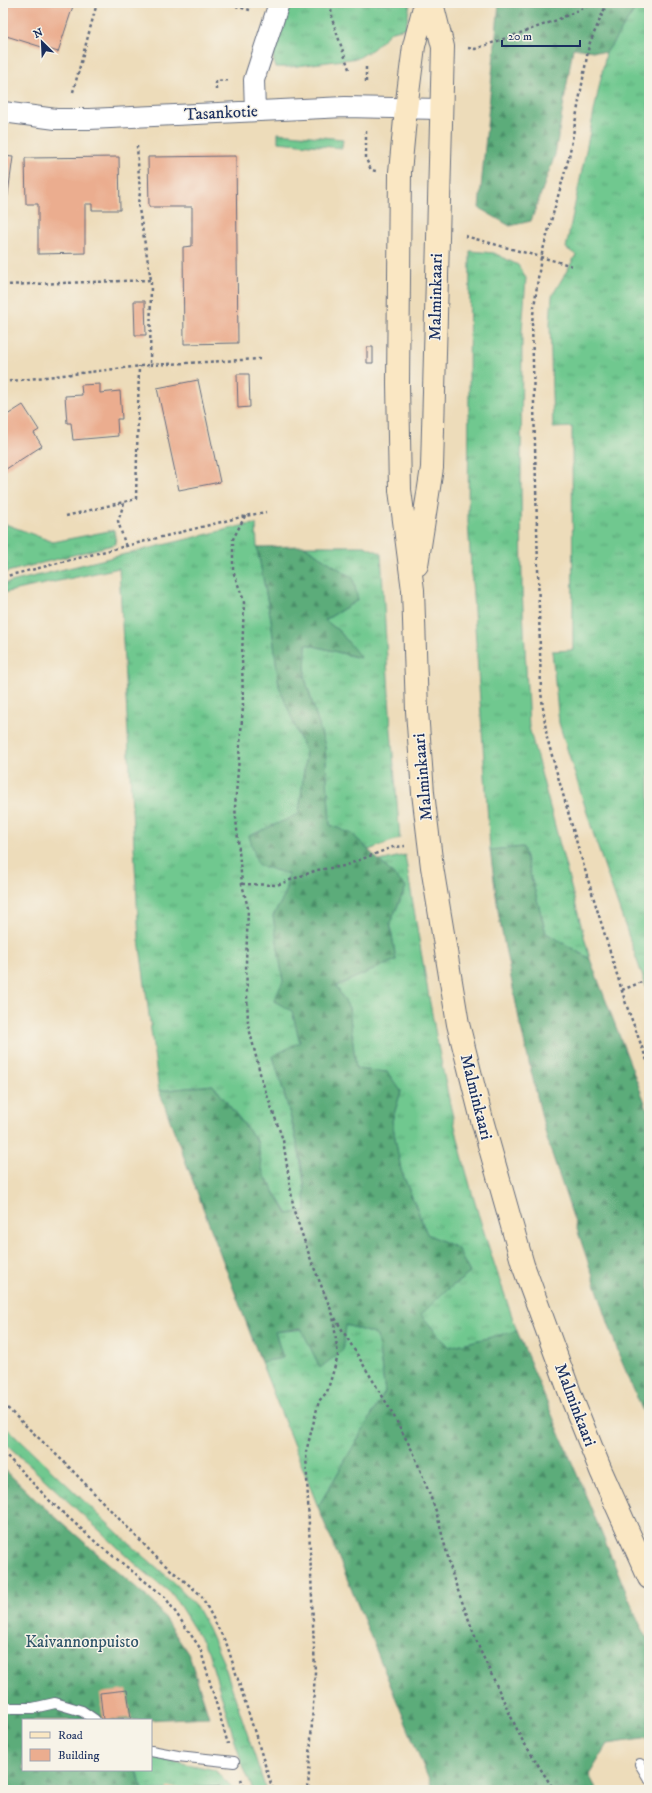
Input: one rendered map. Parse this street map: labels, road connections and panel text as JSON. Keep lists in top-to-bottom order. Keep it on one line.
{"streets":{"main road":["Malminkaari"],"street":["Tasankotie"]},"crossings":[["Tasankotie","Malminkaari"]],"parks":["Kaivannonpuisto"],"legend":["Road","Building"],"scale_bar":"20 m","north":"top left"}
